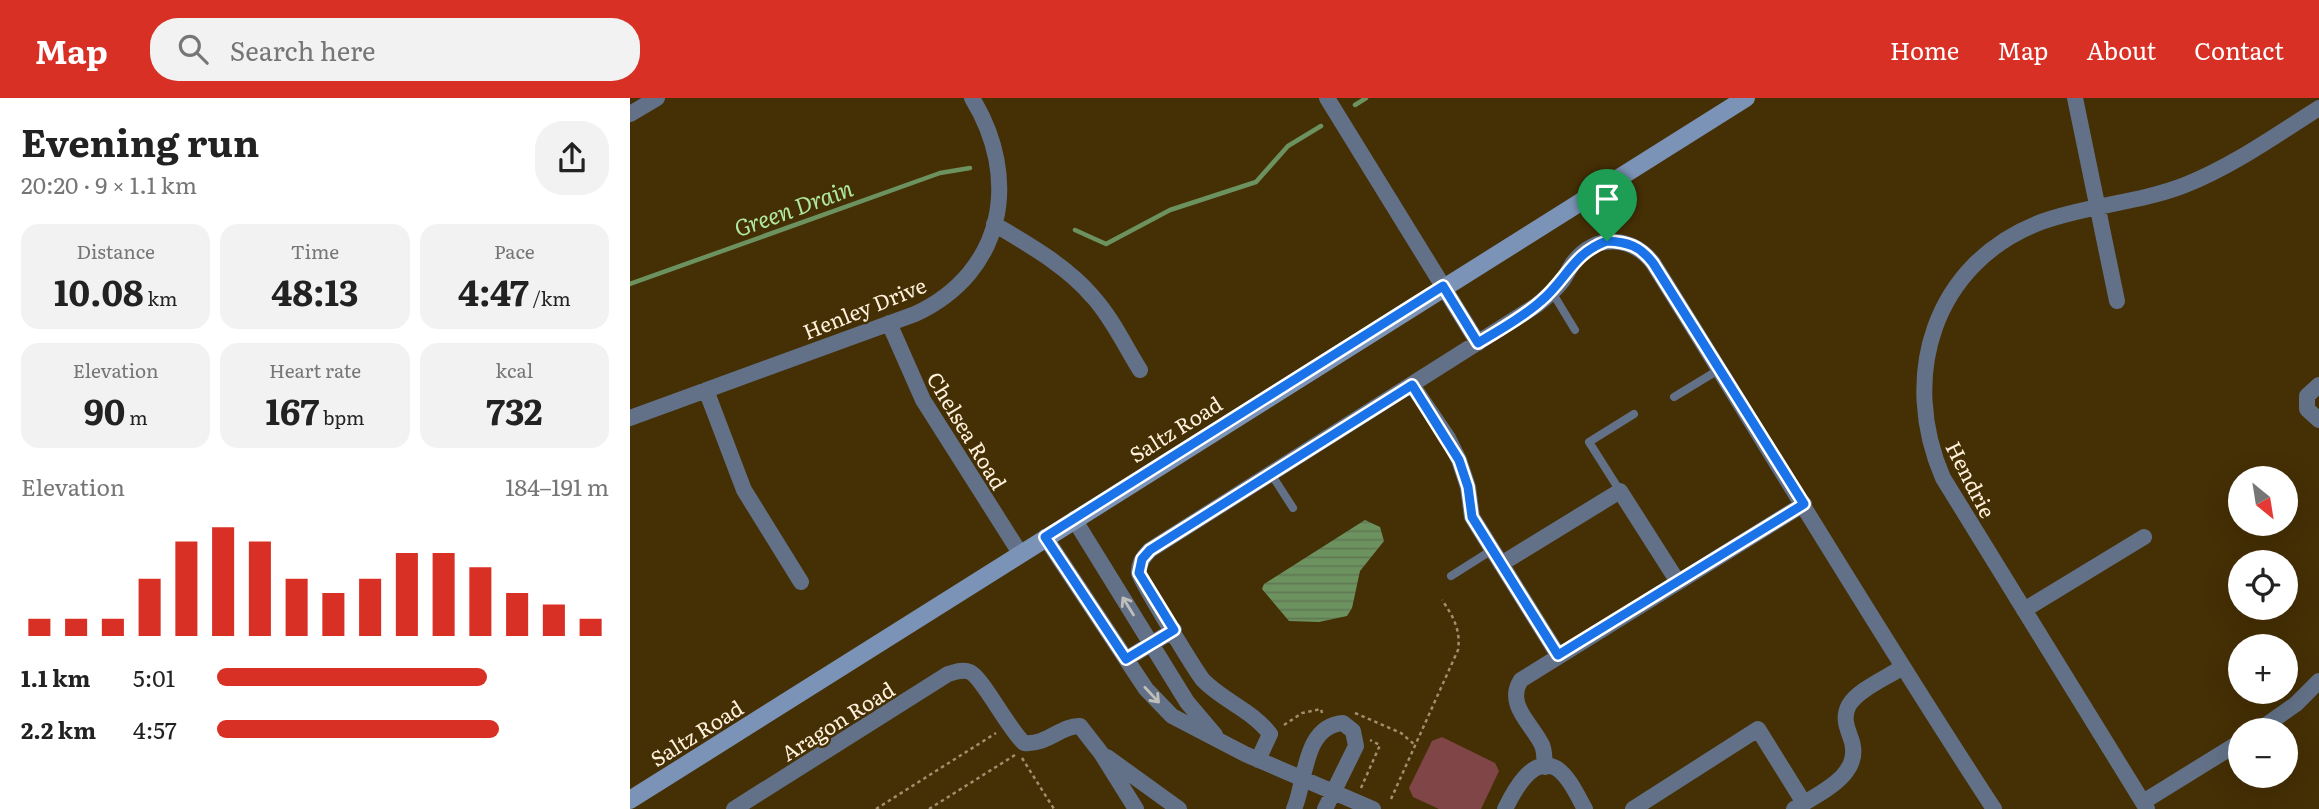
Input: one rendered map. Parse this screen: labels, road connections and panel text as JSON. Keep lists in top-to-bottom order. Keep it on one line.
{"streets":{"street":["Henley Drive","Saltz Road","Chelsea Road","Hendrie","Aragon Road"]},"crossings":[["Henley Drive","Chelsea Road"],["Saltz Road","Chelsea Road"]],"water":["Green Drain"],"north":"bottom right","page":{"header":"Map","search":"Search here","nav":["Home","Map","About","Contact"],"heading":["Evening run","20:20 · 9 × 1.1 km"],"stats":[["Distance","10.08 km"],["Time","48:13"],["Pace","4:47 /km"],["Elevation","90 m"],["Heart rate","167 bpm"],["kcal","732"]],"chart":["Elevation","184–191 m"],"map_buttons":["+","−"],"list":[{"name":"1.1 km","note":"5:01"},{"name":"2.2 km","note":"4:57"}]}}
